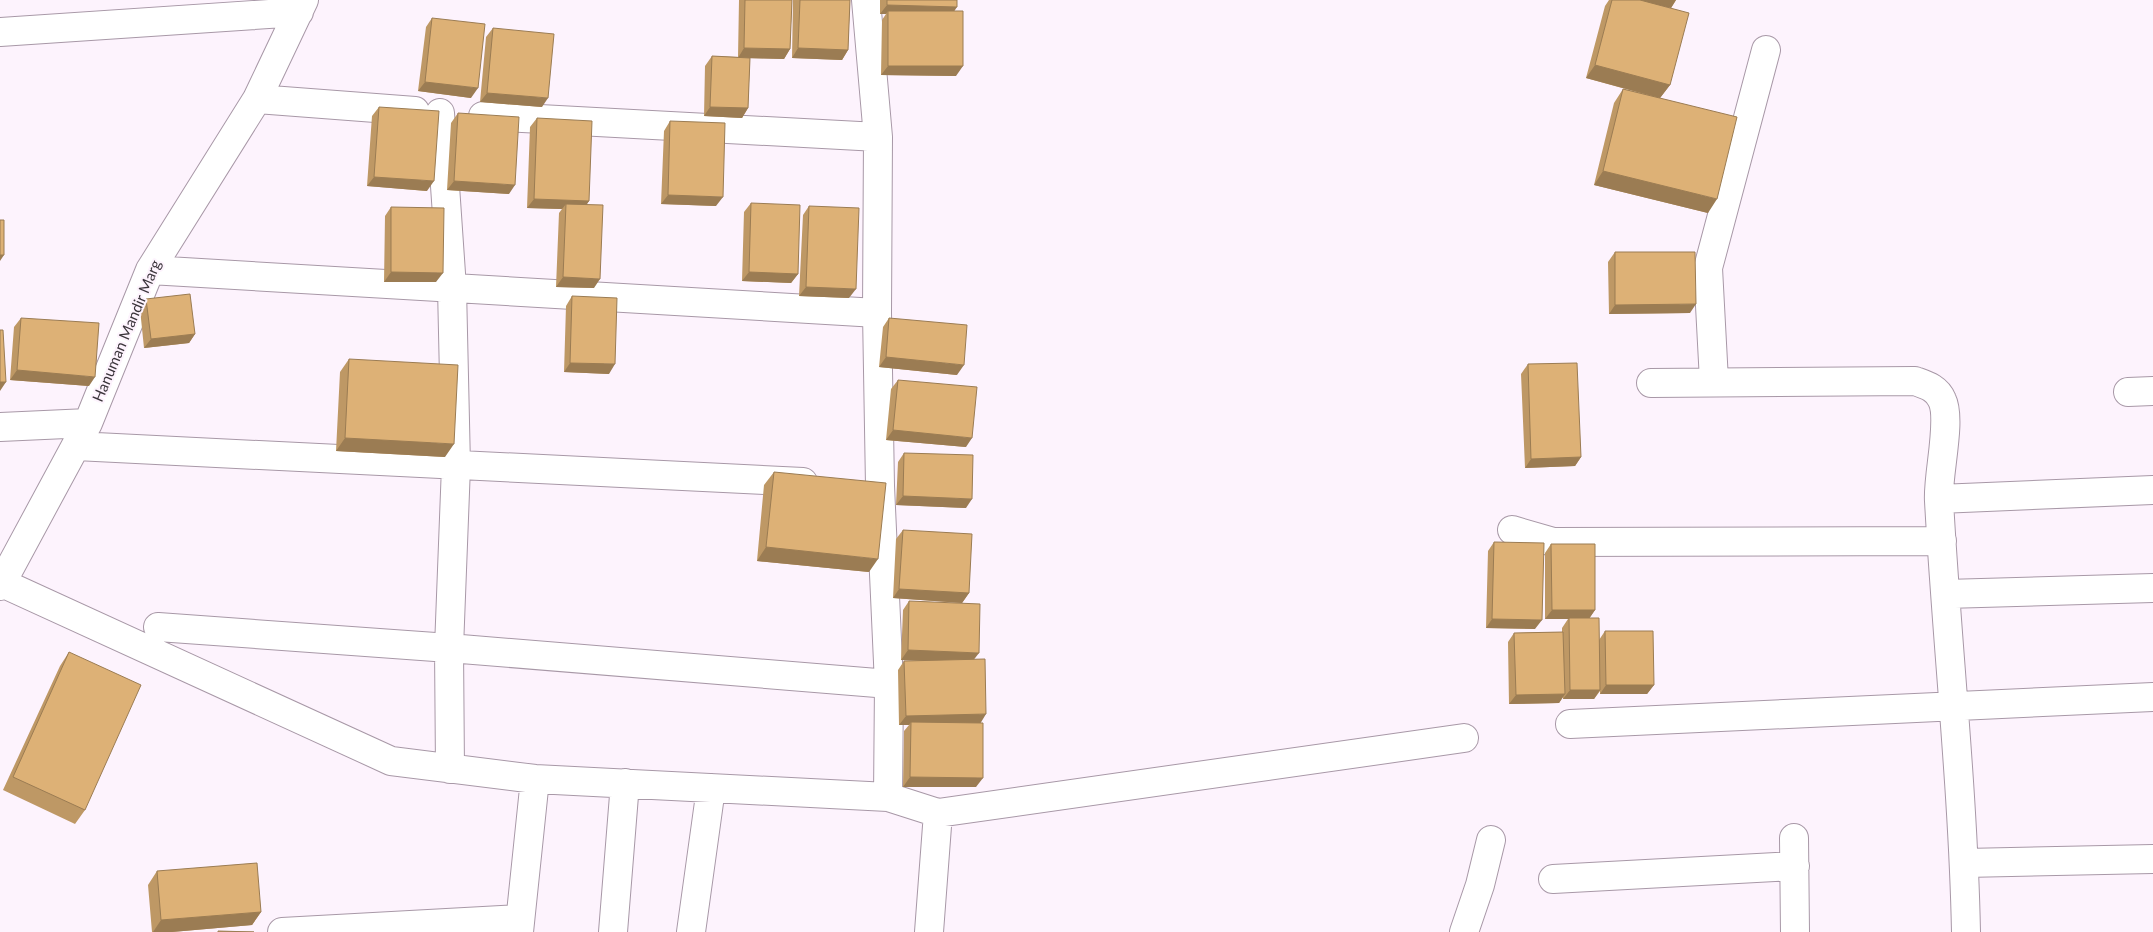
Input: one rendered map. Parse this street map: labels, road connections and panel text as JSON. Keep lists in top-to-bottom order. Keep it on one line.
{"streets":{"street":["Hanuman Mandir Marg"]}}
